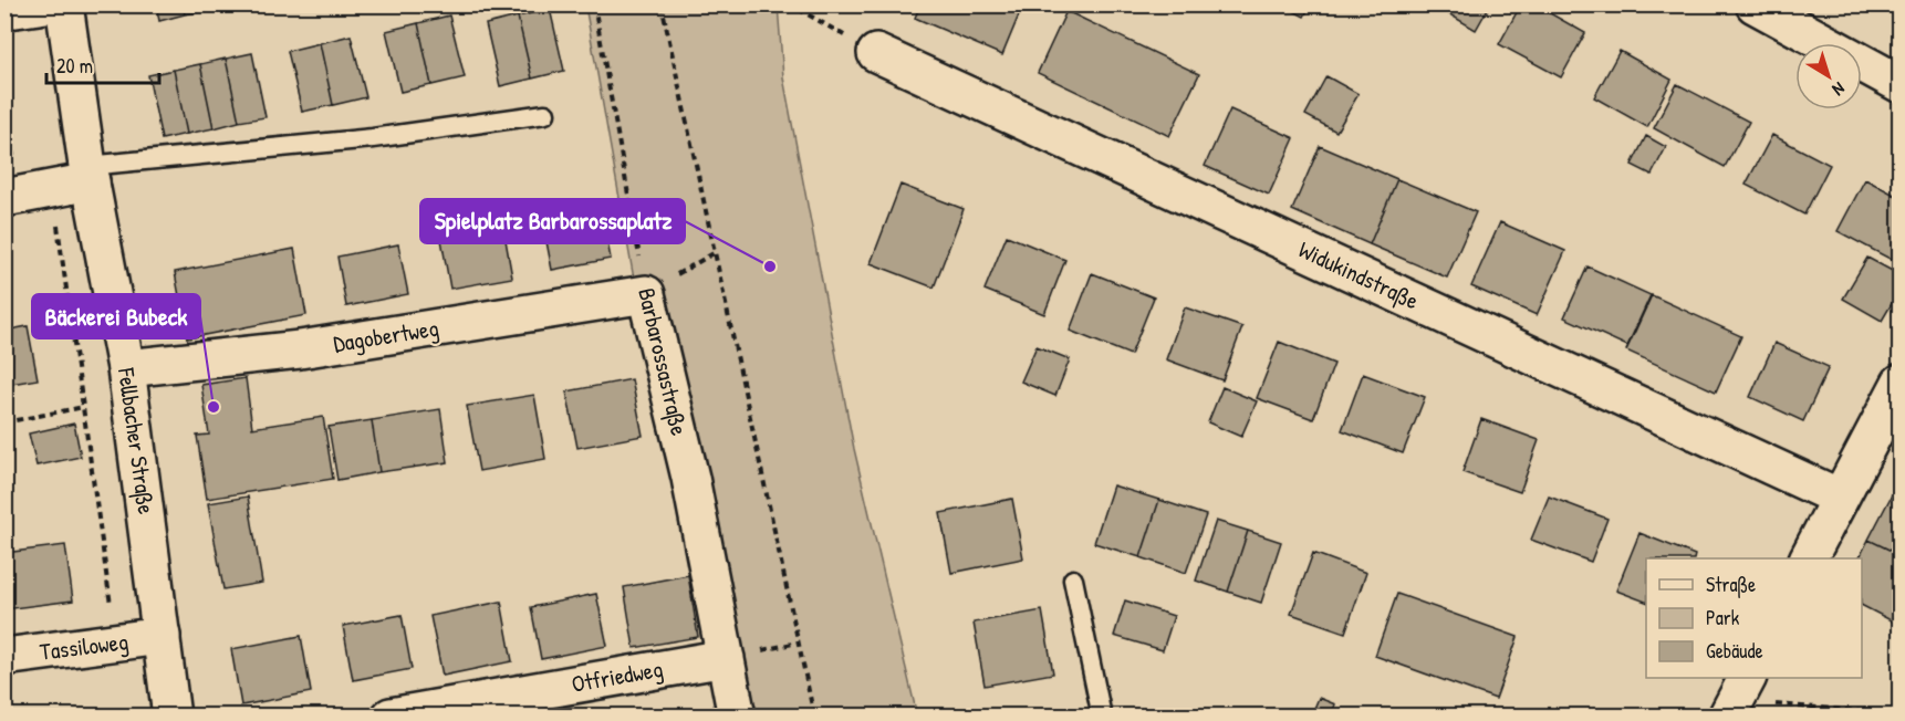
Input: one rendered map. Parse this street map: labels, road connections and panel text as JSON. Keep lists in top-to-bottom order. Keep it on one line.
{"streets":{"street":["Widukindstraße","Dagobertweg","Barbarossastraße","Fellbacher Straße","Tassiloweg","Otfriedweg"]},"crossings":[["Dagobertweg","Barbarossastraße"],["Dagobertweg","Fellbacher Straße"],["Barbarossastraße","Otfriedweg"],["Fellbacher Straße","Tassiloweg"]],"places":["Spielplatz Barbarossaplatz","Bäckerei Bubeck"],"legend":["Straße","Park","Gebäude"],"scale_bar":"20 m","north":"bottom right"}
